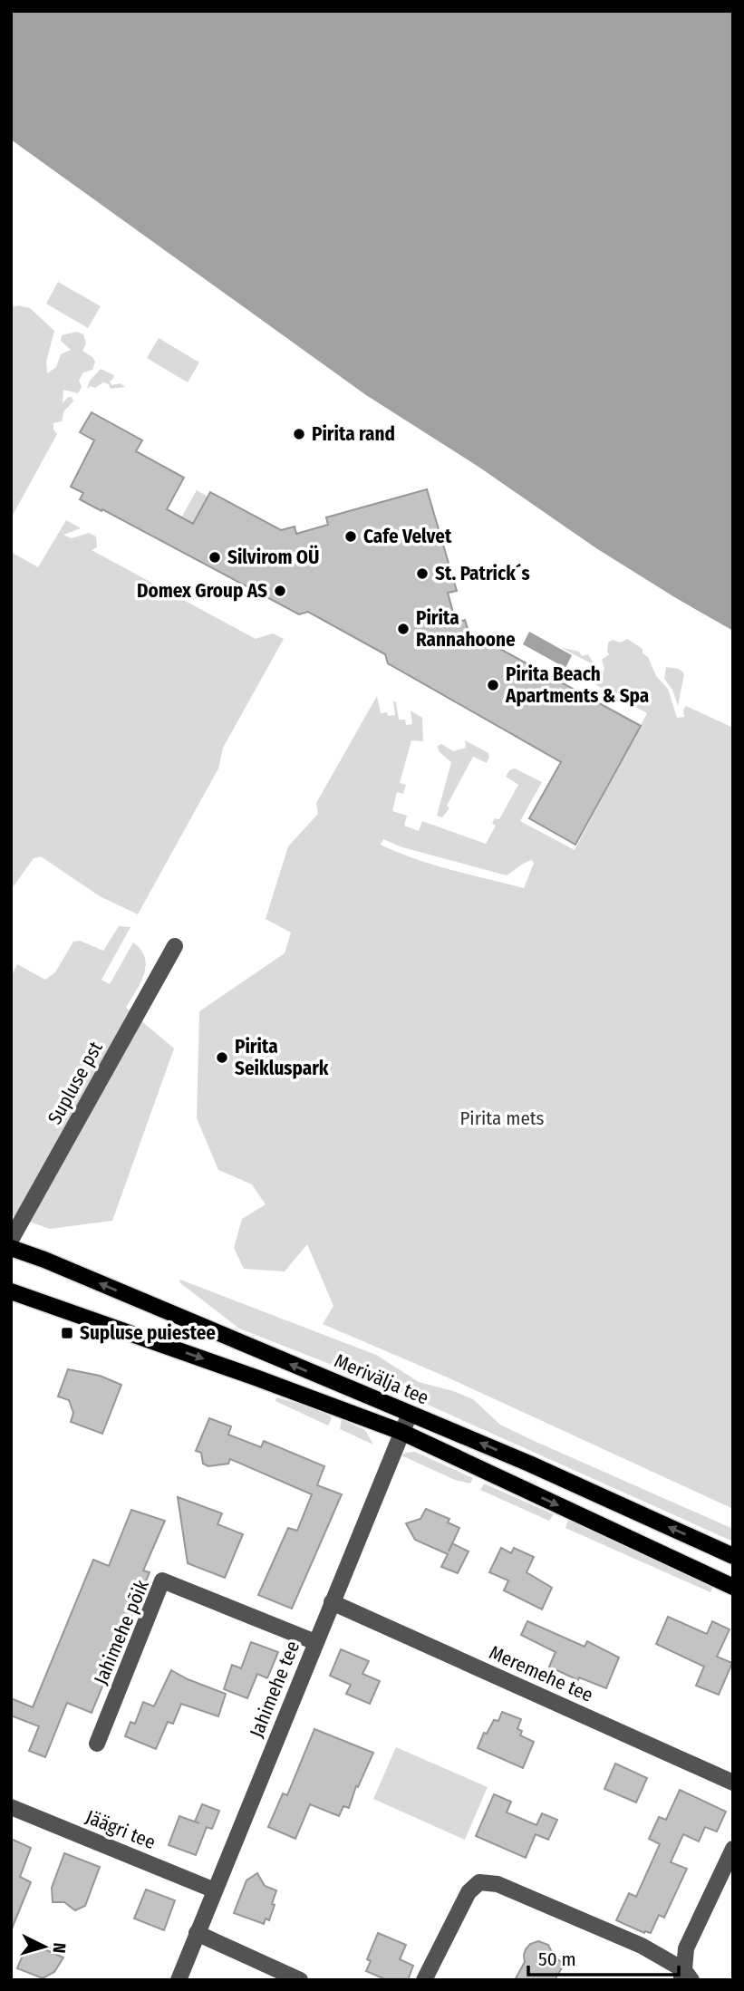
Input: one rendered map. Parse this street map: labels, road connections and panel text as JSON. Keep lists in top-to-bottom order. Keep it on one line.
{"streets":{"main road":["Merivälja tee"],"street":["Supluse pst","Jahimehe põik","Meremehe tee","Jahimehe tee","Jäägri tee"]},"crossings":[["Merivälja tee","Jahimehe tee"],["Jahimehe põik","Jahimehe tee"],["Meremehe tee","Jahimehe tee"],["Jahimehe tee","Jäägri tee"]],"parks":["Pirita mets"],"places":{"other":["Pirita rand","Cafe Velvet","Silvirom OÜ","St. Patrick´s","Domex Group AS","Pirita Rannahoone","Pirita Beach Apartments & Spa","Pirita Seikluspark"],"transit":["Supluse puiestee"]},"scale_bar":"50 m","north":"right"}
